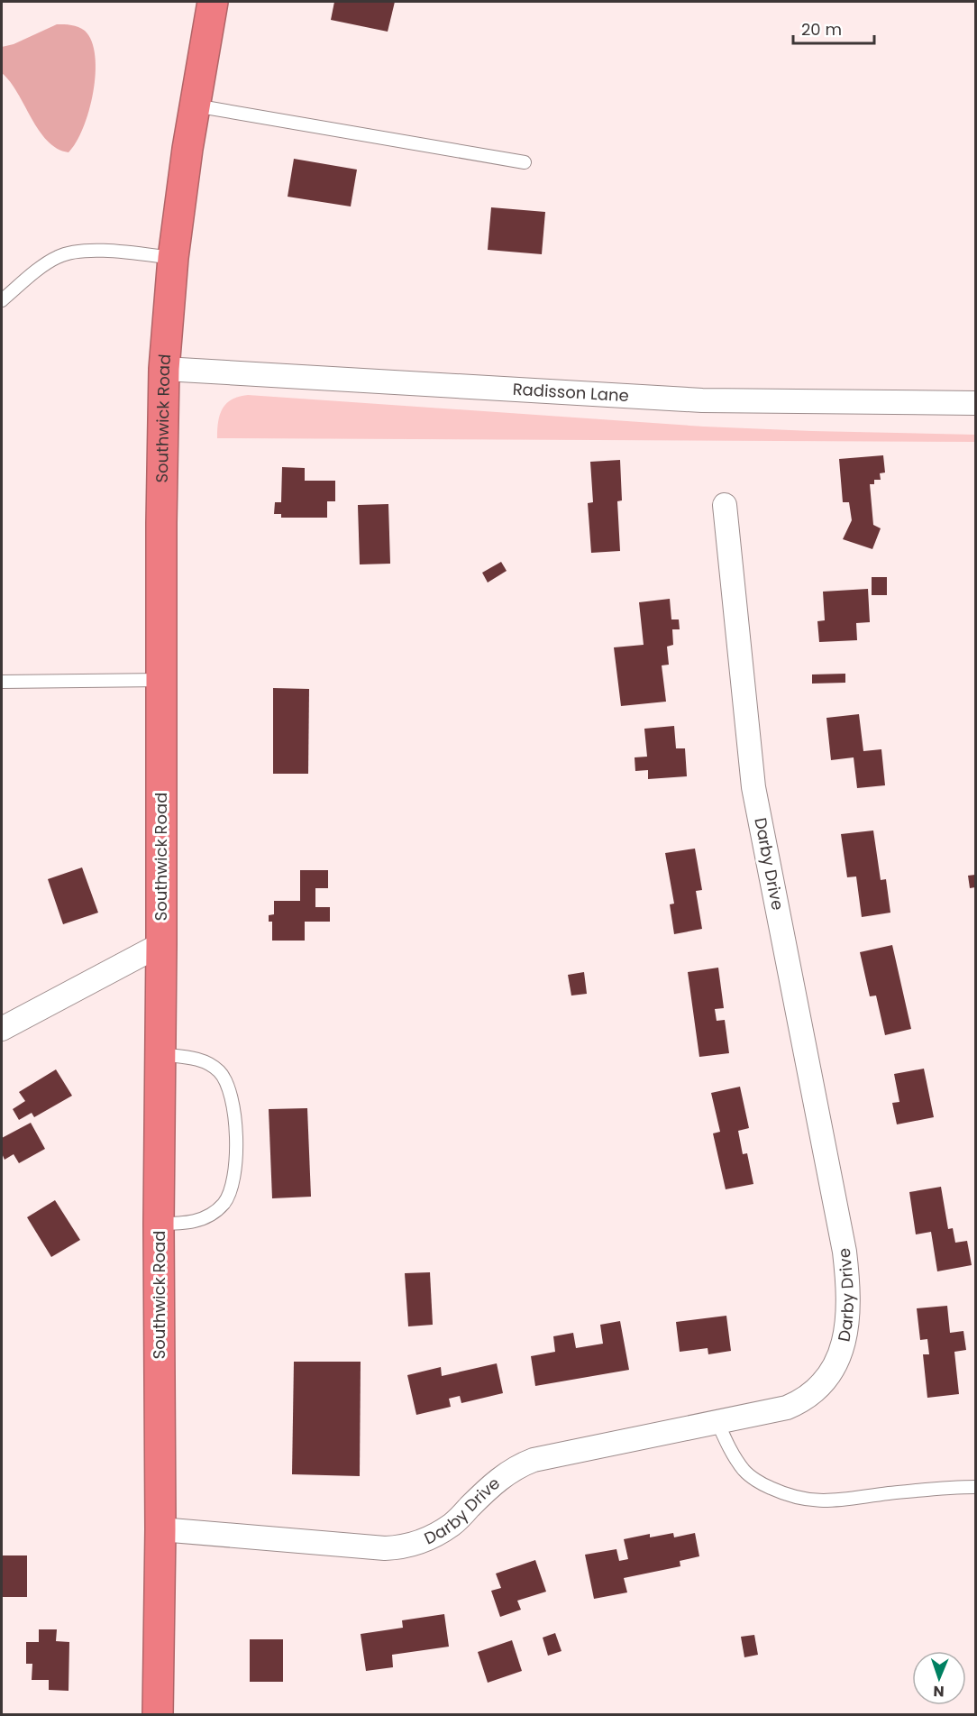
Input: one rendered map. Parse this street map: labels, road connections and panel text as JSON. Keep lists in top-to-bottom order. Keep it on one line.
{"streets":{"highway":["Southwick Road"],"street":["Radisson Lane","Darby Drive"]},"crossings":[["Radisson Lane","Southwick Road"],["Southwick Road","Darby Drive"]],"scale_bar":"20 m","north":"bottom"}
